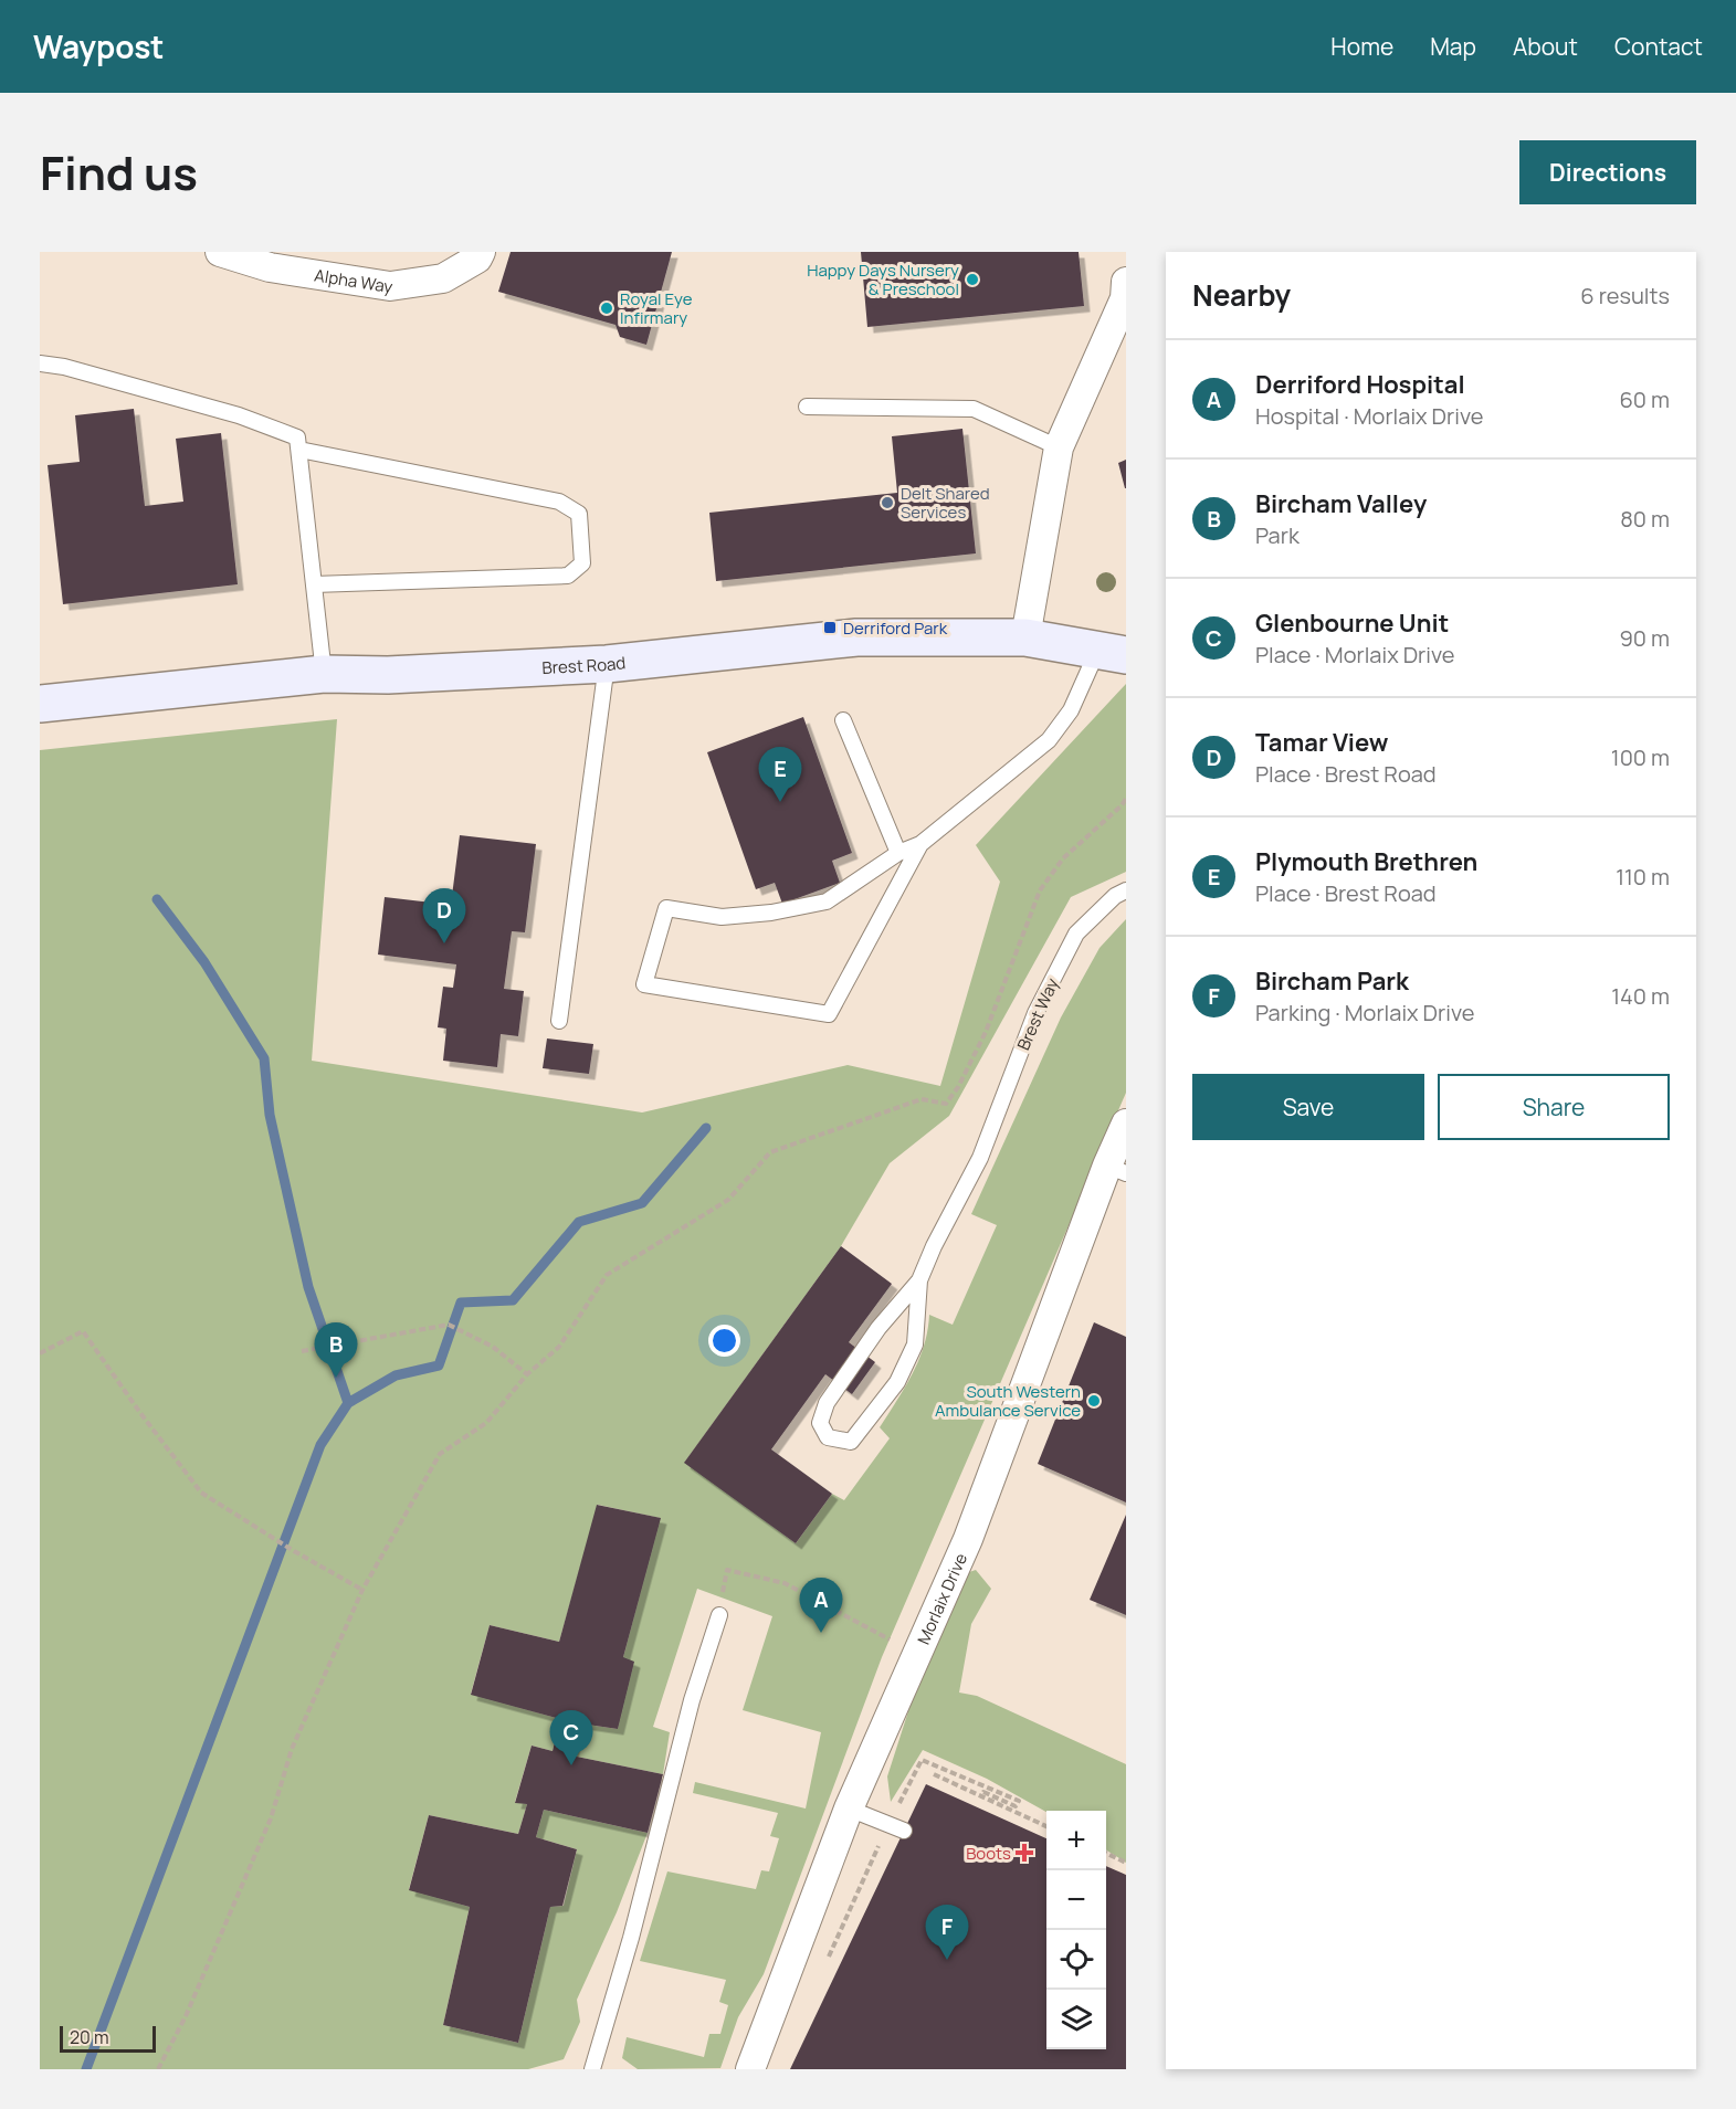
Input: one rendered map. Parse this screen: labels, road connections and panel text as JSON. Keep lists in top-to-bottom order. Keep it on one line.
{"streets":{"street":["Alpha Way","Brest Road","Morlaix Drive"],"lane":["Brest Way"]},"places":{"other":["Happy Days Nursery & Preschool","Royal Eye Infirmary","Delt Shared Services","South Western Ambulance Service"],"transit":["Derriford Park"],"health":["Boots"]},"scale_bar":"20 m","page":{"header":"Waypost","nav":["Home","Map","About","Contact"],"title":"Find us","buttons":["Directions",["Save","Share"]],"heading":["Nearby","6 results"],"list":[{"mark":"A","name":"Derriford Hospital","note":"Hospital · Morlaix Drive","value":"60 m"},{"mark":"B","name":"Bircham Valley","note":"Park","value":"80 m"},{"mark":"C","name":"Glenbourne Unit","note":"Place · Morlaix Drive","value":"90 m"},{"mark":"D","name":"Tamar View","note":"Place · Brest Road","value":"100 m"},{"mark":"E","name":"Plymouth Brethren","note":"Place · Brest Road","value":"110 m"},{"mark":"F","name":"Bircham Park","note":"Parking · Morlaix Drive","value":"140 m"}],"pins":["E","D","B","A","C","F"],"map_buttons":["+","−"],"scale":"20 m"}}
